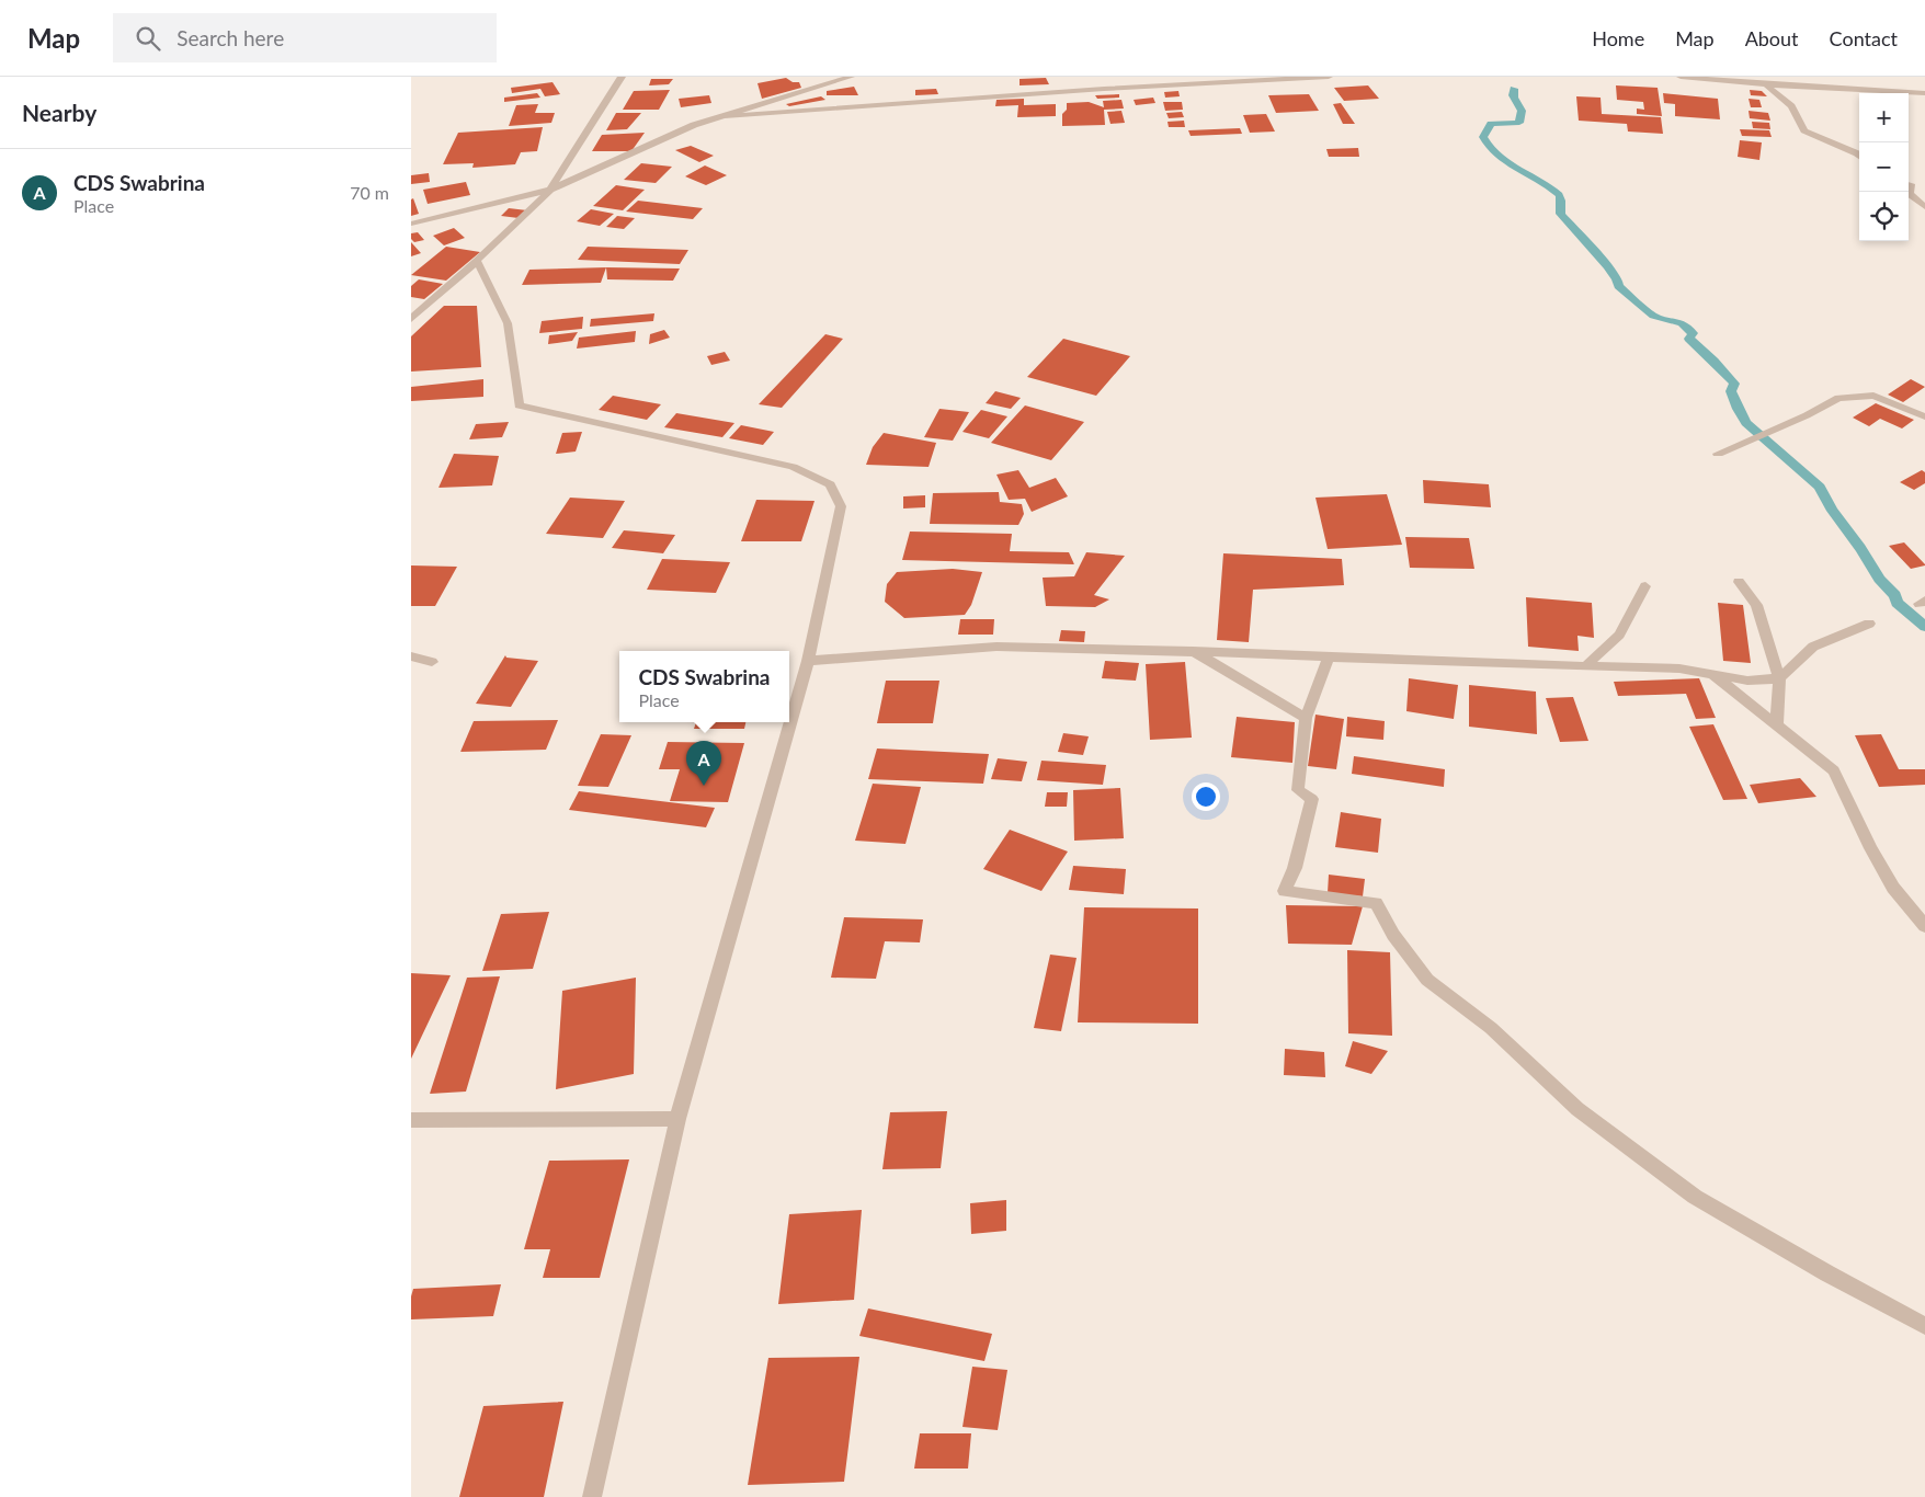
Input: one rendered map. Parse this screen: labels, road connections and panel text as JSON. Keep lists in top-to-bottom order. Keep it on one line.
{"page":{"header":"Map","search":"Search here","nav":["Home","Map","About","Contact"],"heading":"Nearby","map_buttons":["+","−"],"list":[{"mark":"A","name":"CDS Swabrina","note":"Place","value":"70 m"}],"popup":["CDS Swabrina","Place"],"pins":"A"}}
